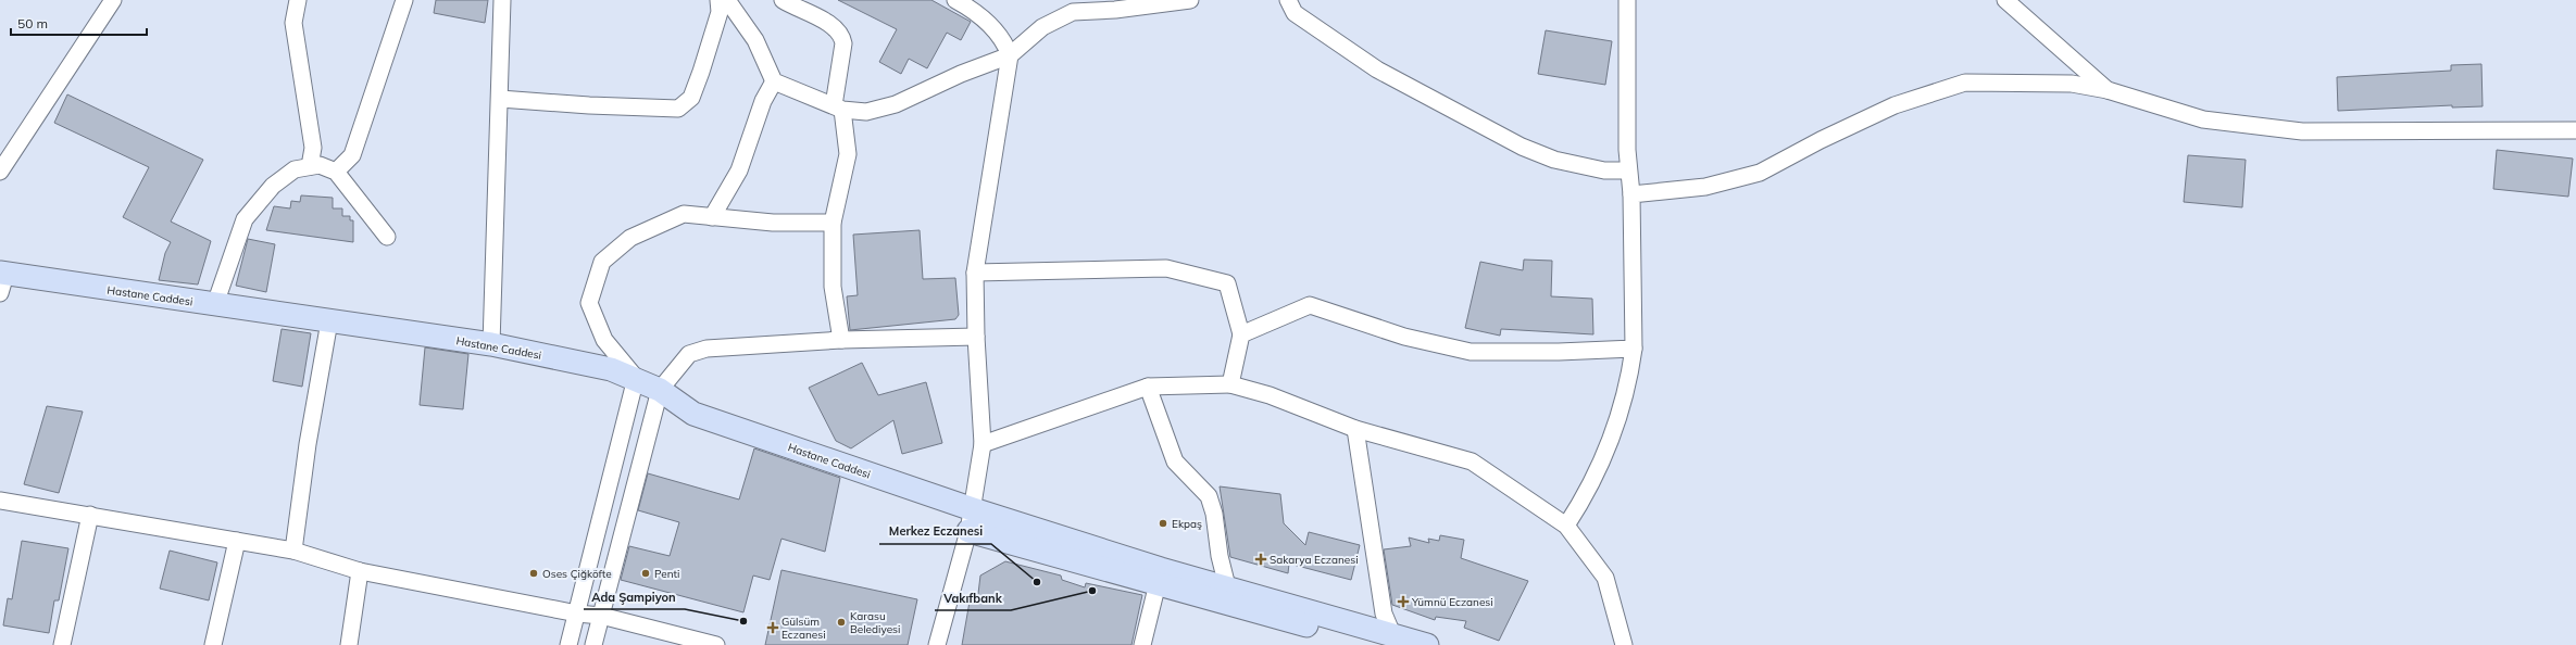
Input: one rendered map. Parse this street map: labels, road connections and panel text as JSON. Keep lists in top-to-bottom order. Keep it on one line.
{"streets":{"main road":["Hastane Caddesi"]},"places":{"other":["Ekpaş","Oses Çiğköfte","Penti","Merkez Eczanesi","Vakıfbank","Ada Şampiyon","Karasu Belediyesi"],"health":["Sakarya Eczanesi","Yümnü Eczanesi","Gülsüm Eczanesi"]},"scale_bar":"50 m"}
